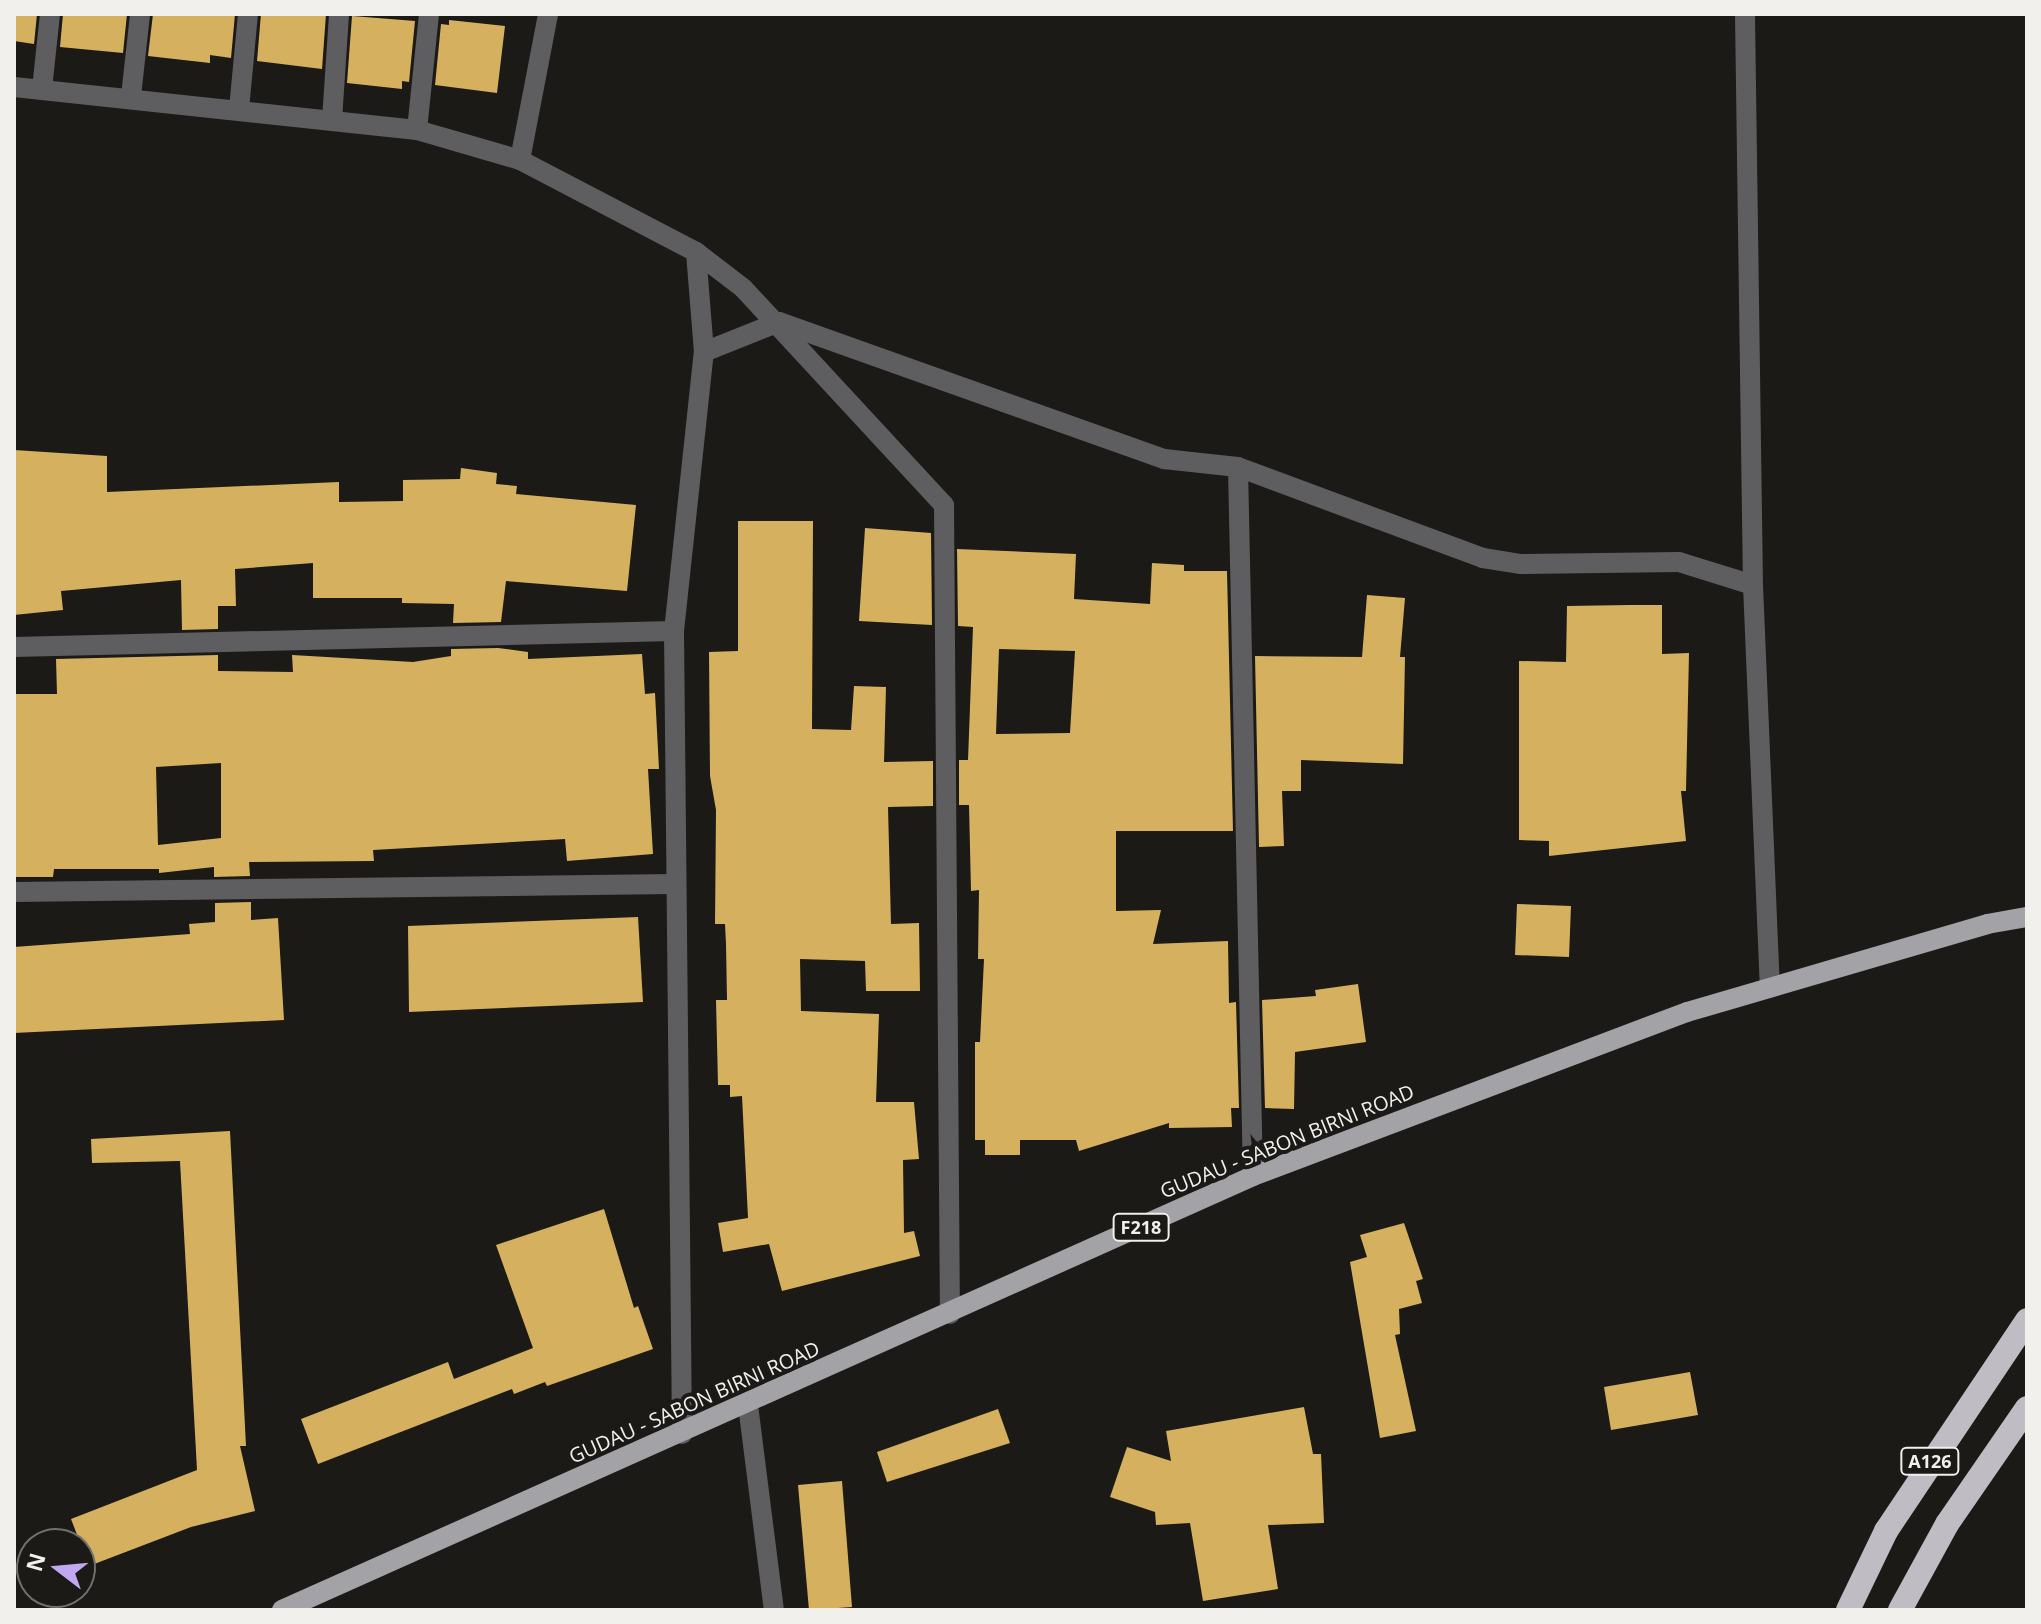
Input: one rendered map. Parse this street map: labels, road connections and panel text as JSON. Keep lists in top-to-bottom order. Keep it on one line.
{"streets":{"highway":["A126"],"main road":["GUDAU - SABON BIRNI ROAD","F218"]},"north":"left"}
